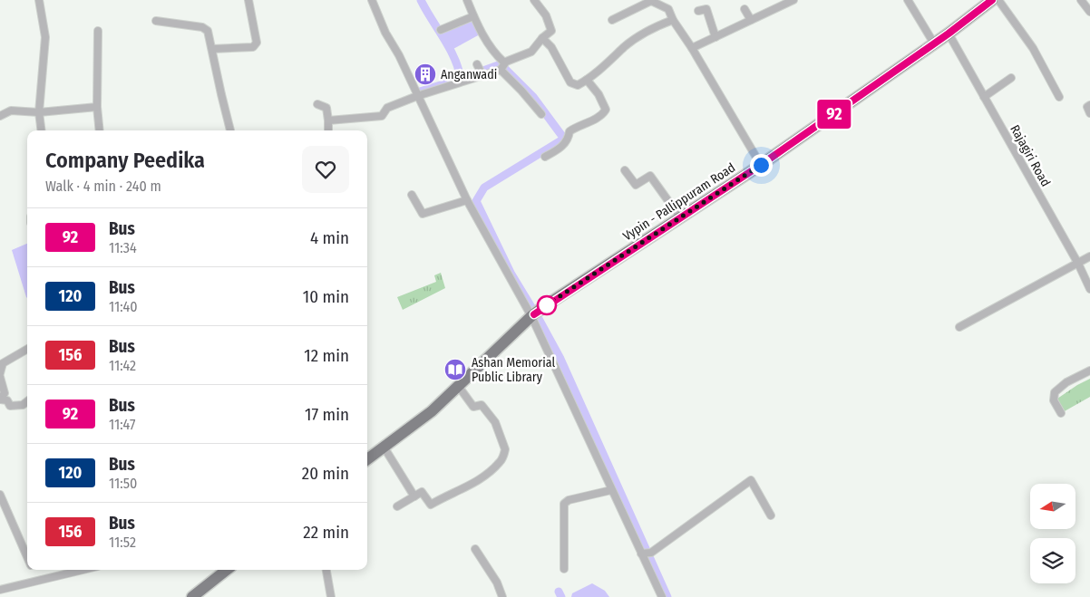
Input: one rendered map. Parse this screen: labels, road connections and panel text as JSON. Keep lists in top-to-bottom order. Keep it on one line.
{"streets":{"main road":["Vypin - Pallippuram Road"],"street":["Rajagiri Road"]},"crossings":[["Rajagiri Road","Vypin - Pallippuram Road"]],"places":{"building":["Anganwadi"],"library":["Ashan Memorial Public Library"]},"lines":["bus line 92"],"north":"left","page":{"on_map":"92","heading":["Company Peedika","Walk · 4 min · 240 m"],"list":[{"mark":"92","name":"Bus","note":"11:34","value":"4 min"},{"mark":"120","name":"Bus","note":"11:40","value":"10 min"},{"mark":"156","name":"Bus","note":"11:42","value":"12 min"},{"mark":"92","name":"Bus","note":"11:47","value":"17 min"},{"mark":"120","name":"Bus","note":"11:50","value":"20 min"},{"mark":"156","name":"Bus","note":"11:52","value":"22 min"}]}}
